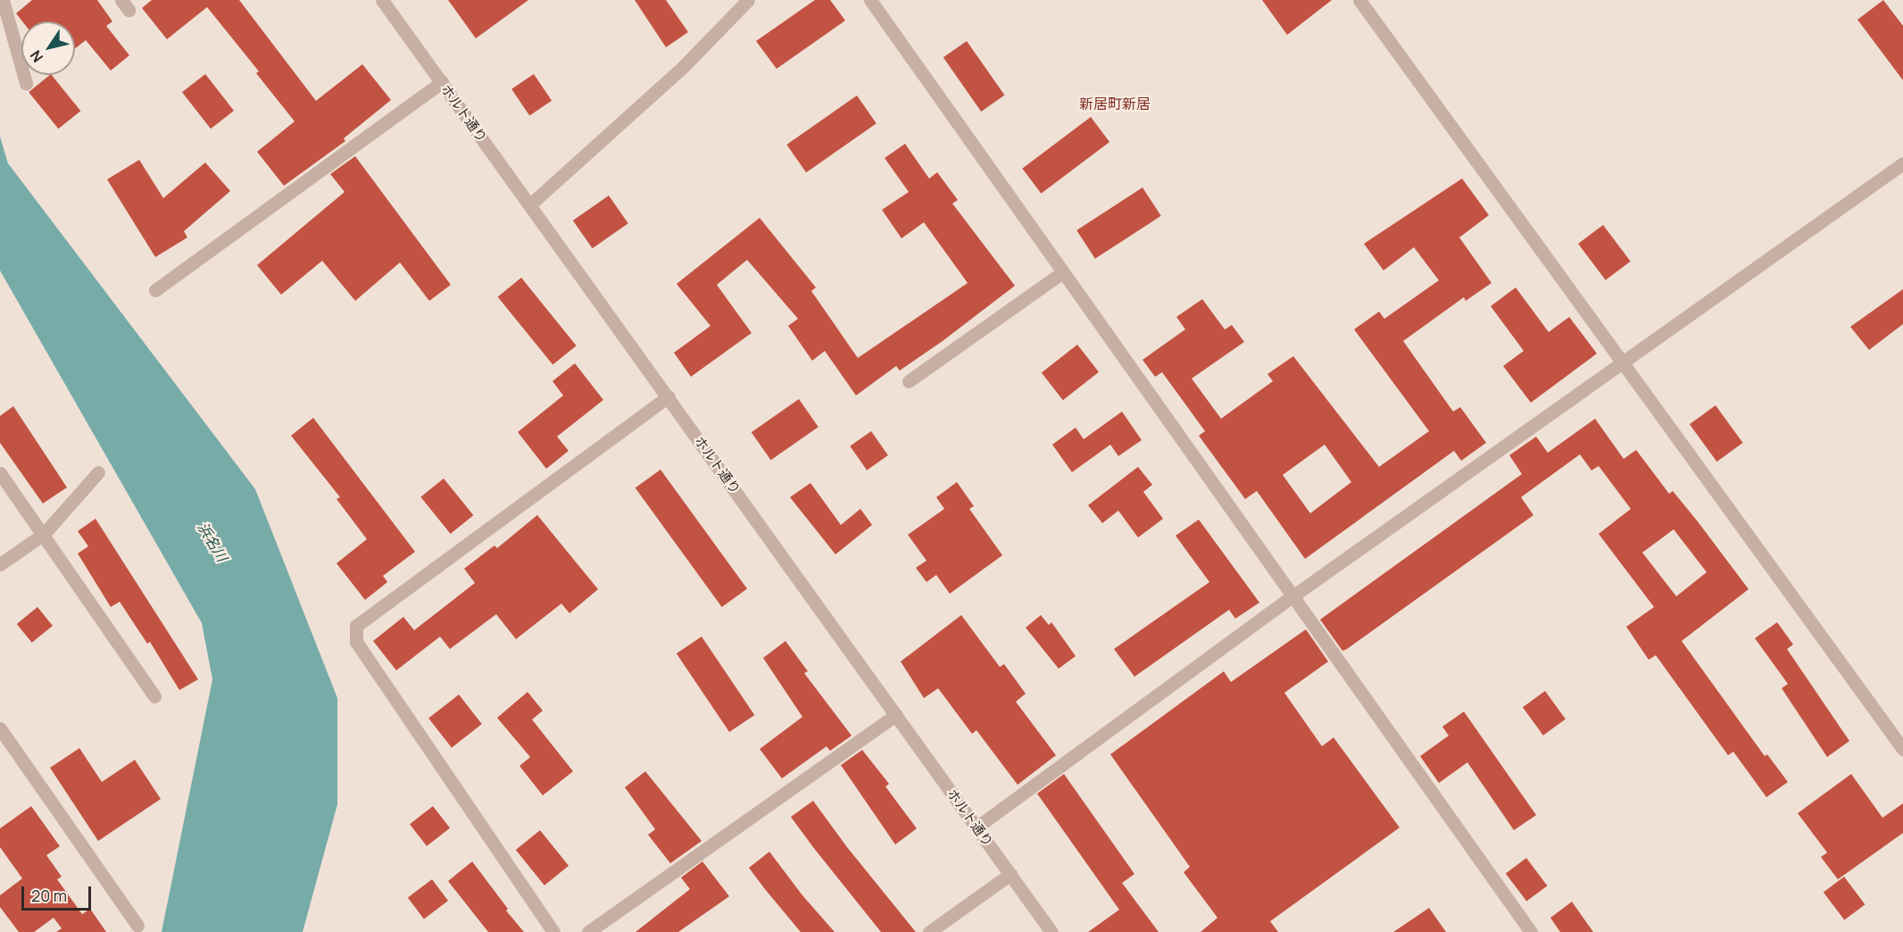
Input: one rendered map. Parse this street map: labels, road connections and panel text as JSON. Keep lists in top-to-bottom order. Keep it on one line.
{"streets":{"street":["ホルト通り"]},"districts":["新居町新居"],"water":["浜名川"],"scale_bar":"20 m","north":"bottom left"}
